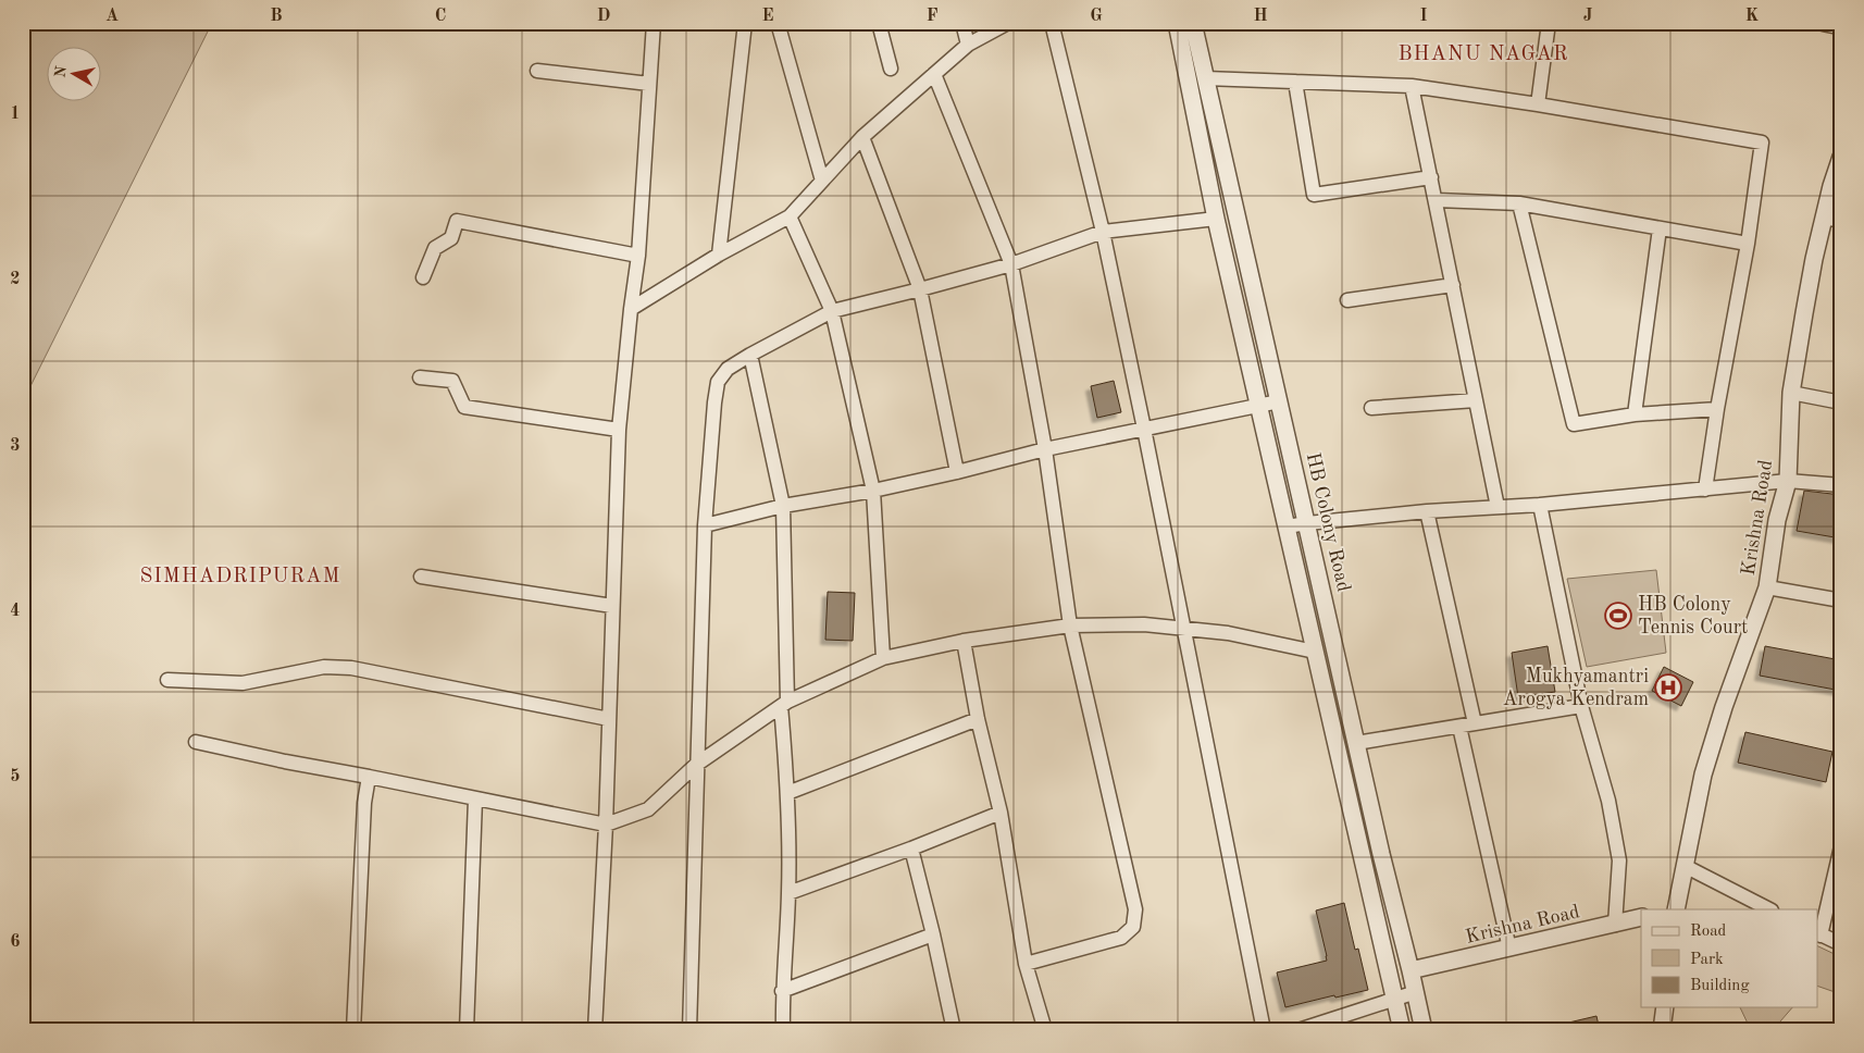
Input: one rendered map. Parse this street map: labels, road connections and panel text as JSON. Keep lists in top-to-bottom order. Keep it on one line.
{"streets":{"street":["Krishna Road","HB Colony Road"]},"crossings":[["Krishna Road","HB Colony Road"]],"districts":["BHANU NAGAR","SIMHADRIPURAM"],"places":{"sports":["HB Colony Tennis Court"],"hospital":["Mukhyamantri Arogya Kendram"]},"legend":["Road","Park","Building"],"north":"left","grid":{"columns":["A","B","C","D","E","F","G","H","I","J","K"],"rows":["1","2","3","4","5","6"]}}
